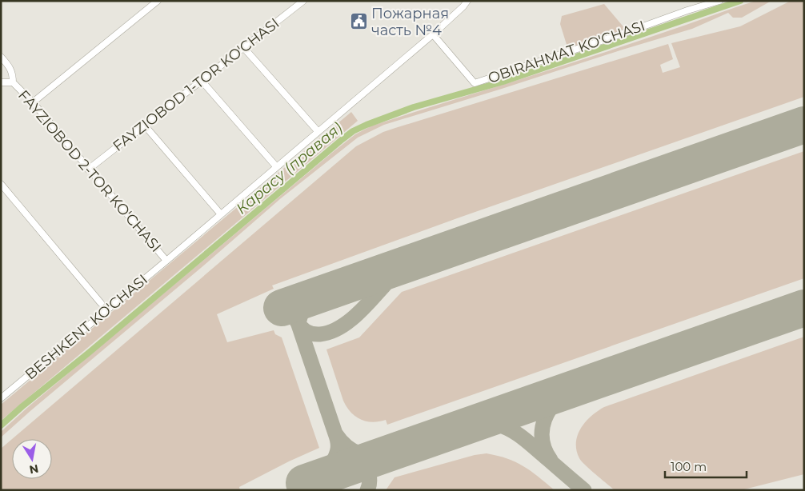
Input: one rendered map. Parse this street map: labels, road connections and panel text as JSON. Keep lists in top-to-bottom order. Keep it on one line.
{"streets":{"street":["OBIRAHMAT KO'CHASI","FAYZIOBOD 1-TOR KO'CHASI","FAYZIOBOD 2-TOR KO'CHASI","BESHKENT KO'CHASI"]},"crossings":[["OBIRAHMAT KO'CHASI","BESHKENT KO'CHASI"],["FAYZIOBOD 1-TOR KO'CHASI","FAYZIOBOD 2-TOR KO'CHASI"],["FAYZIOBOD 2-TOR KO'CHASI","BESHKENT KO'CHASI"]],"water":["Карасу (правая)"],"places":{"public building":["Пожарная часть №4"]},"scale_bar":"100 m","north":"bottom"}
